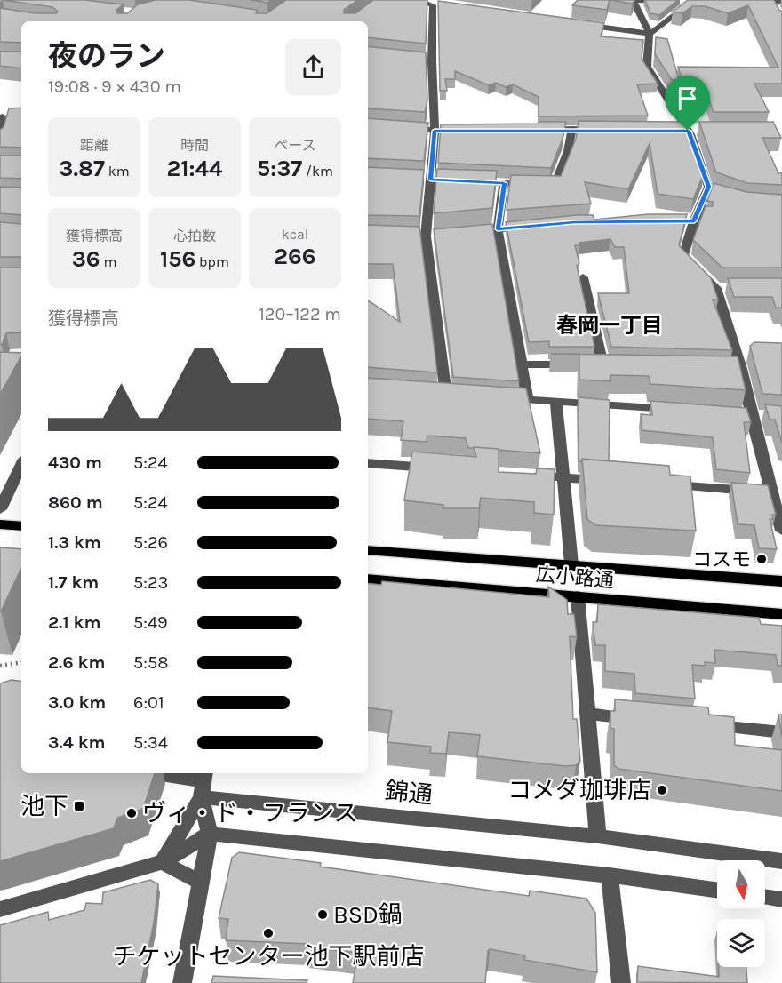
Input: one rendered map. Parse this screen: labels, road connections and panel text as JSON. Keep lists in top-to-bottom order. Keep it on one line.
{"streets":{"main road":["広小路通"],"street":["錦通"]},"districts":["春岡一丁目"],"places":{"other":["コスモ","コメダ珈琲店","ヴィ・ド・フランス","BSD鍋","チケットセンター池下駅前店"],"transit":["池下"]},"north":"bottom","page":{"heading":["夜のラン","19:08 · 9 × 430 m"],"stats":[["距離","3.87 km"],["時間","21:44"],["ペース","5:37 /km"],["獲得標高","36 m"],["心拍数","156 bpm"],["kcal","266"]],"chart":["獲得標高","120–122 m"],"list":[{"name":"430 m","note":"5:24"},{"name":"860 m","note":"5:24"},{"name":"1.3 km","note":"5:26"},{"name":"1.7 km","note":"5:23"},{"name":"2.1 km","note":"5:49"},{"name":"2.6 km","note":"5:58"},{"name":"3.0 km","note":"6:01"},{"name":"3.4 km","note":"5:34"}]}}
